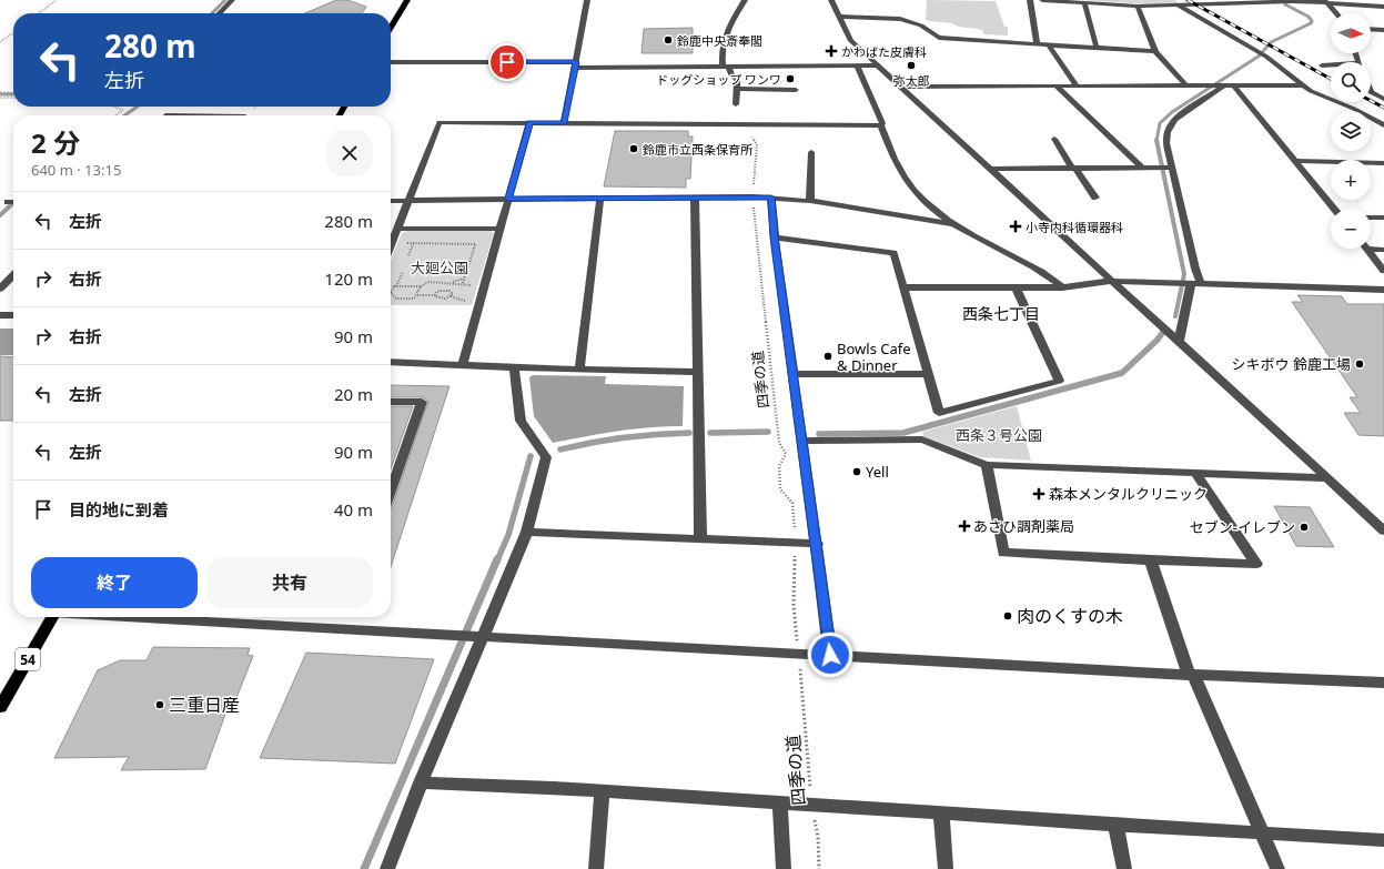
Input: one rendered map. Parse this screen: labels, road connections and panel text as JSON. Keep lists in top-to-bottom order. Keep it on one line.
{"streets":{"main road":["54"],"path":["四季の道"]},"districts":["西条七丁目"],"parks":["大廻公園","西条３号公園"],"places":{"other":["鈴鹿中央斎奉閣","弥太郎","ドッグショップ ワンワ","鈴鹿市立西条保育所","Bowls Cafe & Dinner","シキボウ 鈴鹿工場","Yell","セブン-イレブン","肉のくすの木","三重日産"],"health":["かわばた皮膚科","小寺内科循環器科","森本メンタルクリニック","あさひ調剤薬局"]},"north":"right","page":{"map_buttons":["+","−"],"turn":["280 m","左折"],"heading":["2 分","640 m · 13:15"],"list":[{"name":"左折","value":"280 m"},{"name":"右折","value":"120 m"},{"name":"右折","value":"90 m"},{"name":"左折","value":"20 m"},{"name":"左折","value":"90 m"},{"name":"目的地に到着","value":"40 m"}],"buttons":["終了","共有"]}}
